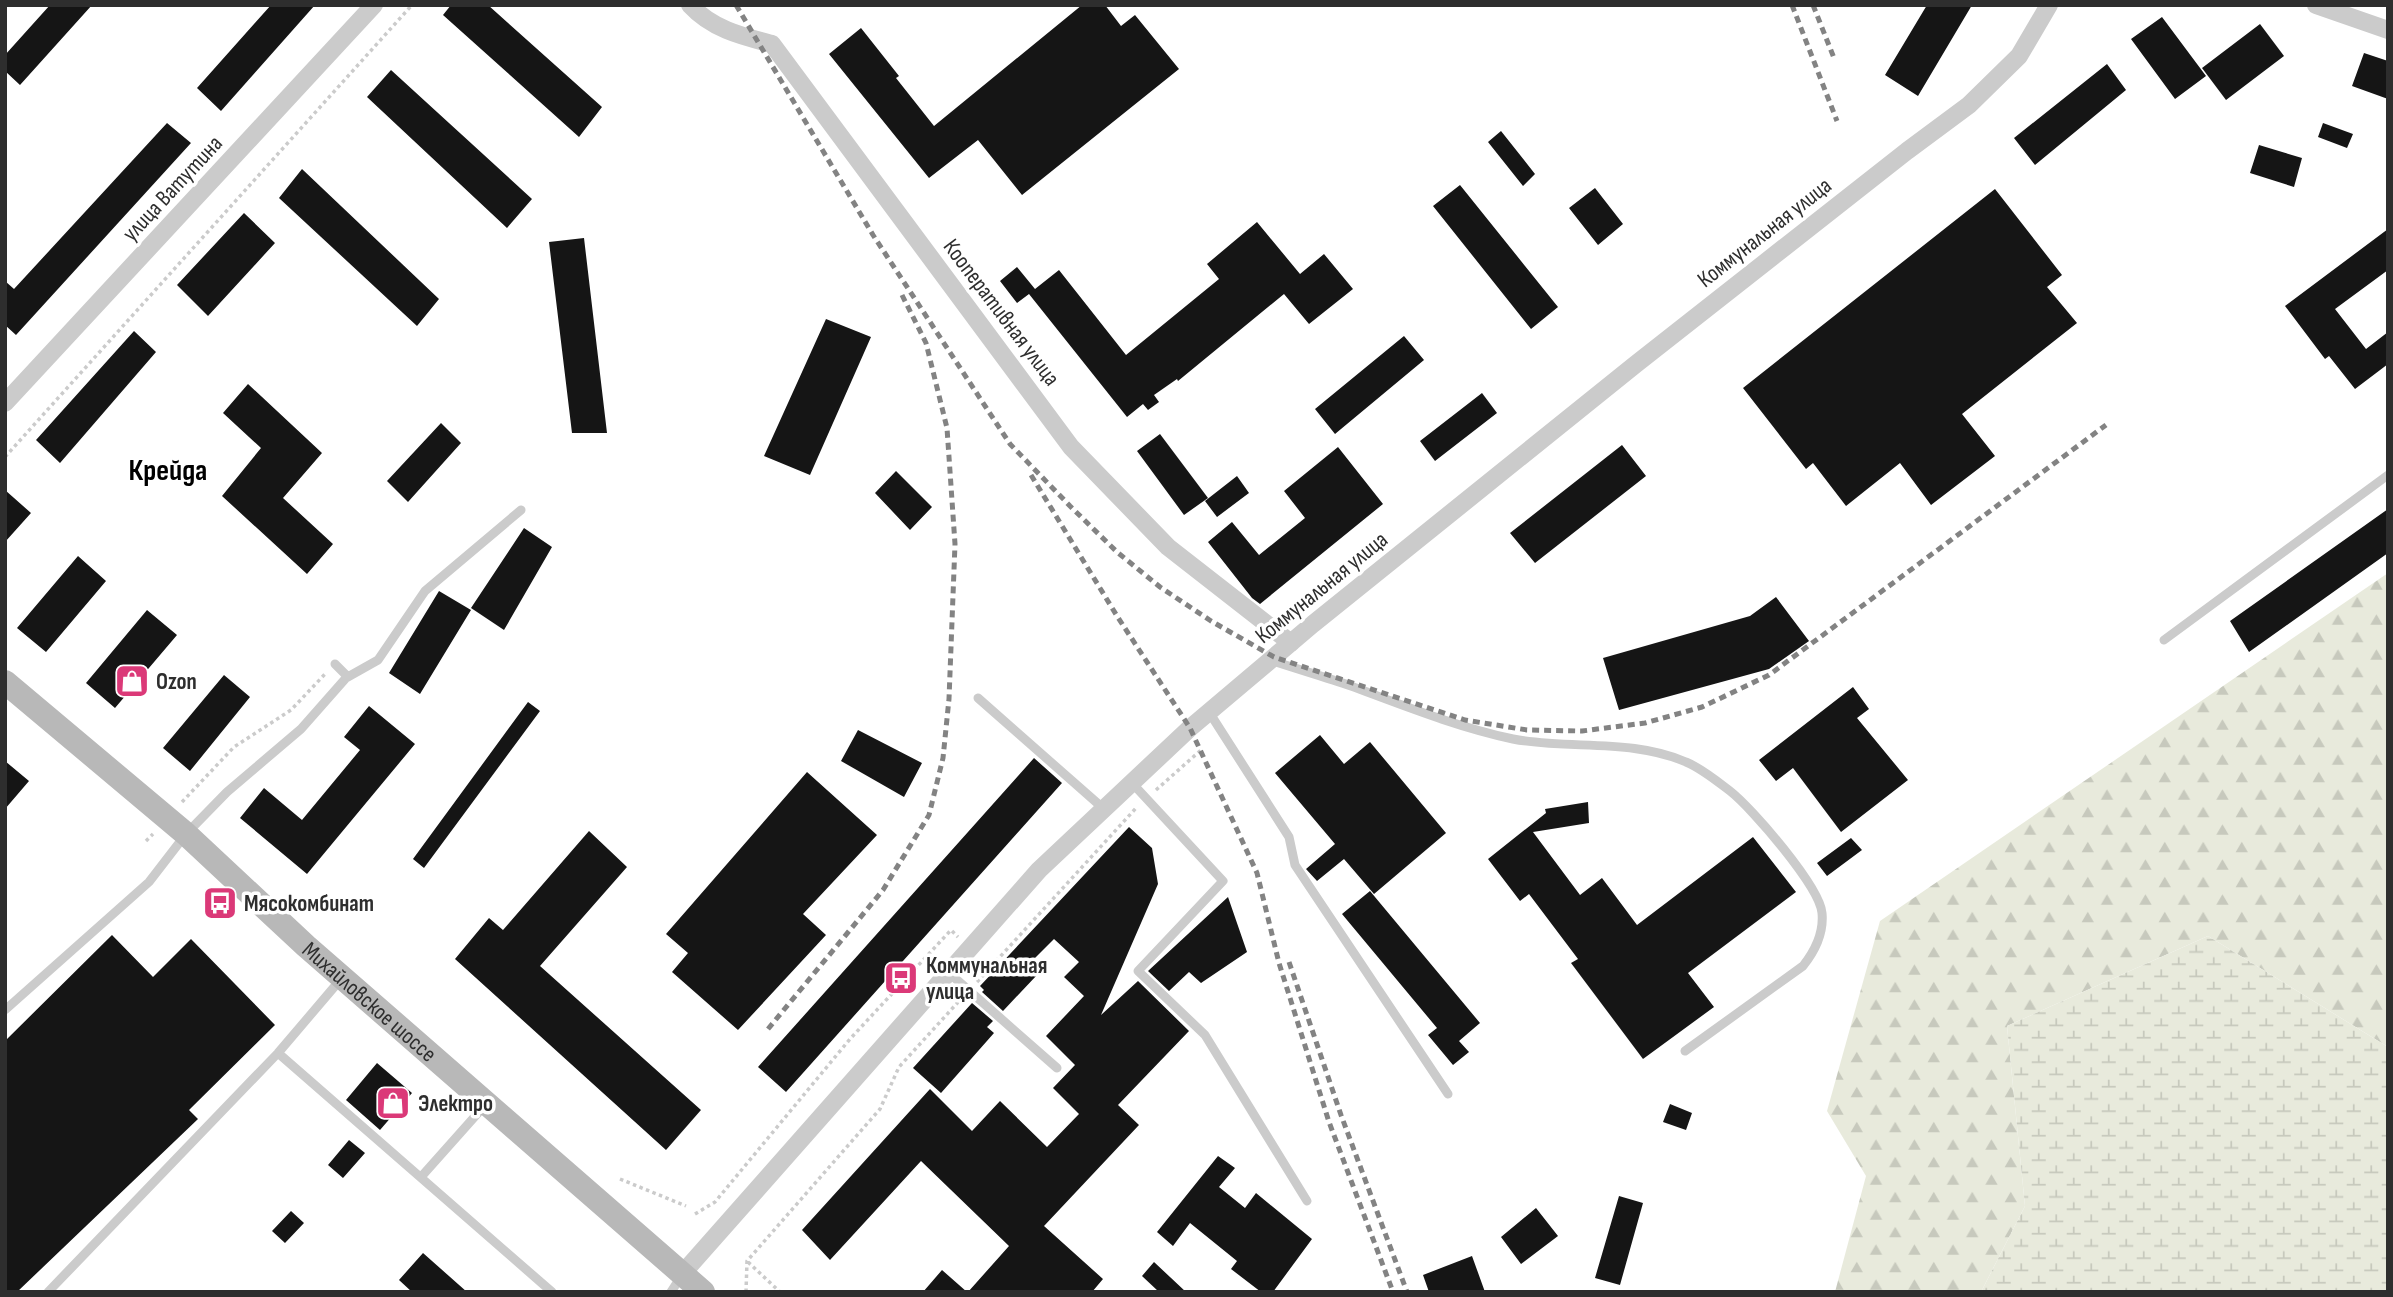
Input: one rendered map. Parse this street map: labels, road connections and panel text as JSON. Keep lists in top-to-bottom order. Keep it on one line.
{"streets":{"main road":["Михайловское шоссе"],"street":["улица Ватутина","Коммунальная улица","Кооперативная улица"]},"crossings":[["Коммунальная улица","Кооперативная улица"],["Коммунальная улица","Михайловское шоссе"]],"districts":["Крейда"],"places":{"shop":["Ozon","Электро"],"bus stop":["Мясокомбинат","Коммунальная улица"]}}
